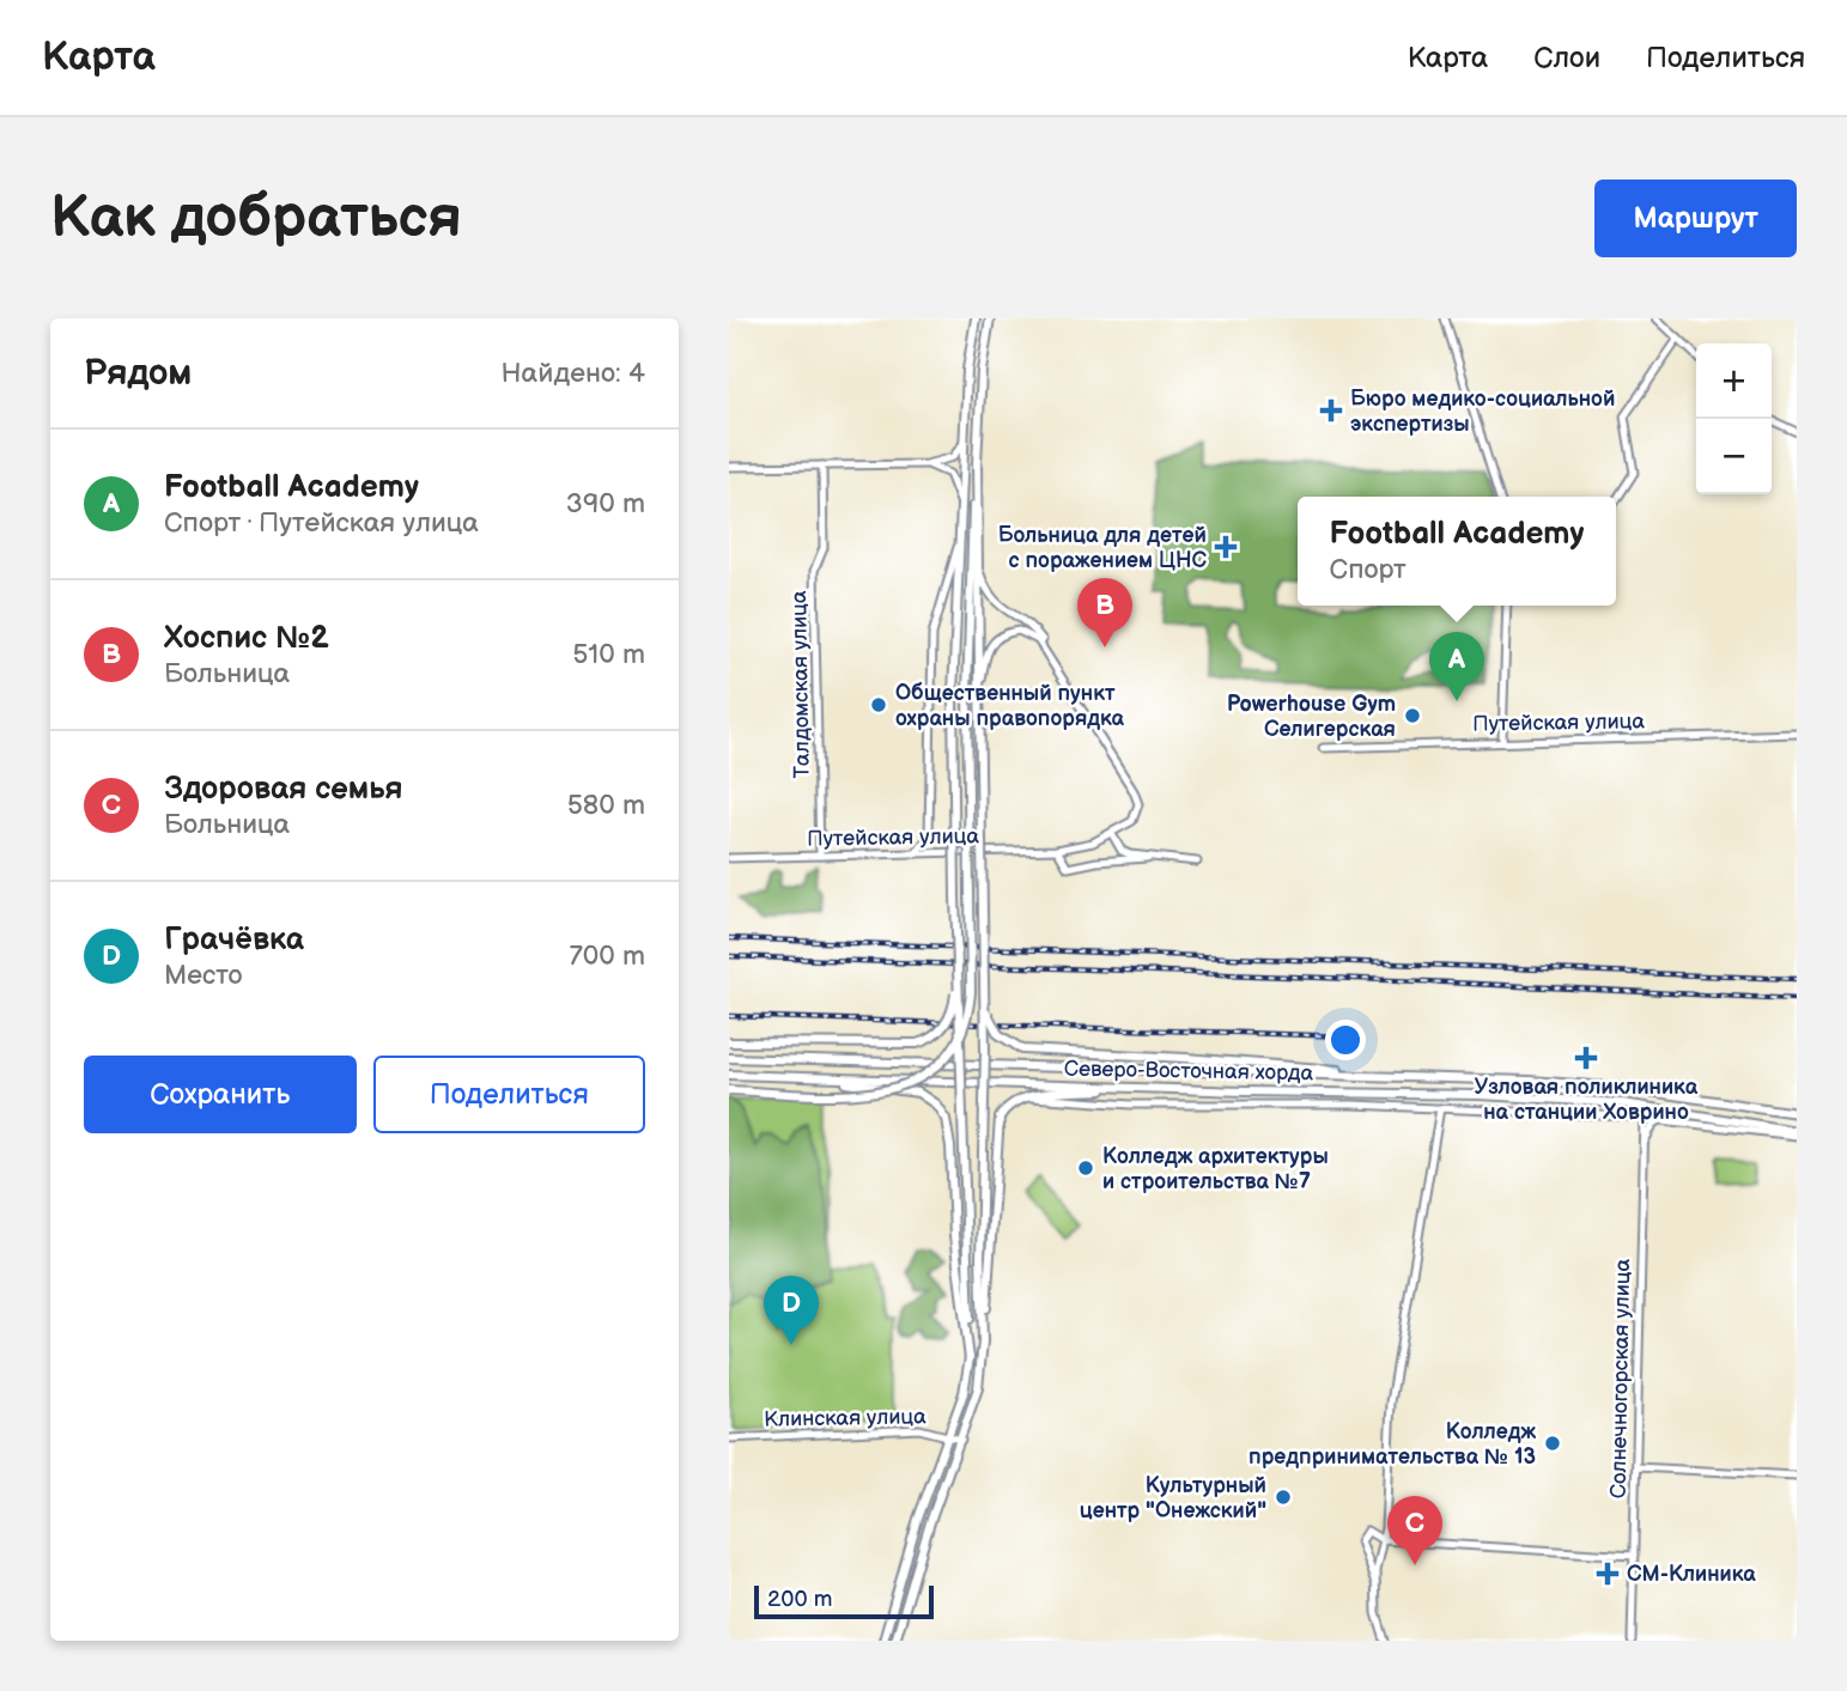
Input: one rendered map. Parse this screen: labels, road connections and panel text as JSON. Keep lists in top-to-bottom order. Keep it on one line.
{"streets":{"main road":["Северо-Восточная хорда"],"street":["Талдомская улица","Путейская улица","Солнечногорская улица","Клинская улица"]},"crossings":[["Талдомская улица","Путейская улица"]],"places":{"health":["Бюро медико-социальной экспертизы","Больница для детей с поражением ЦНС","Узловая поликлиника на станции Ховрино","СМ-Клиника"],"other":["Общественный пункт охраны правопорядка","Powerhouse Gym Селигерская","Колледж архитектуры и строительства №7","Колледж предпринимательства № 13","Культурный центр \"Онежский\""]},"scale_bar":"200 m","page":{"header":"Карта","nav":["Карта","Слои","Поделиться"],"buttons":["Маршрут",["Сохранить","Поделиться"]],"title":"Как добраться","heading":["Рядом","Найдено: 4"],"map_buttons":["+","−"],"list":[{"mark":"A","name":"Football Academy","note":"Спорт · Путейская улица","value":"390 m"},{"mark":"B","name":"Хоспис №2","note":"Больница","value":"510 m"},{"mark":"C","name":"Здоровая семья","note":"Больница","value":"580 m"},{"mark":"D","name":"Грачёвка","note":"Место","value":"700 m"}],"popup":["Football Academy","Спорт"],"pins":["B","A","D","C"],"scale":"200 m"}}
